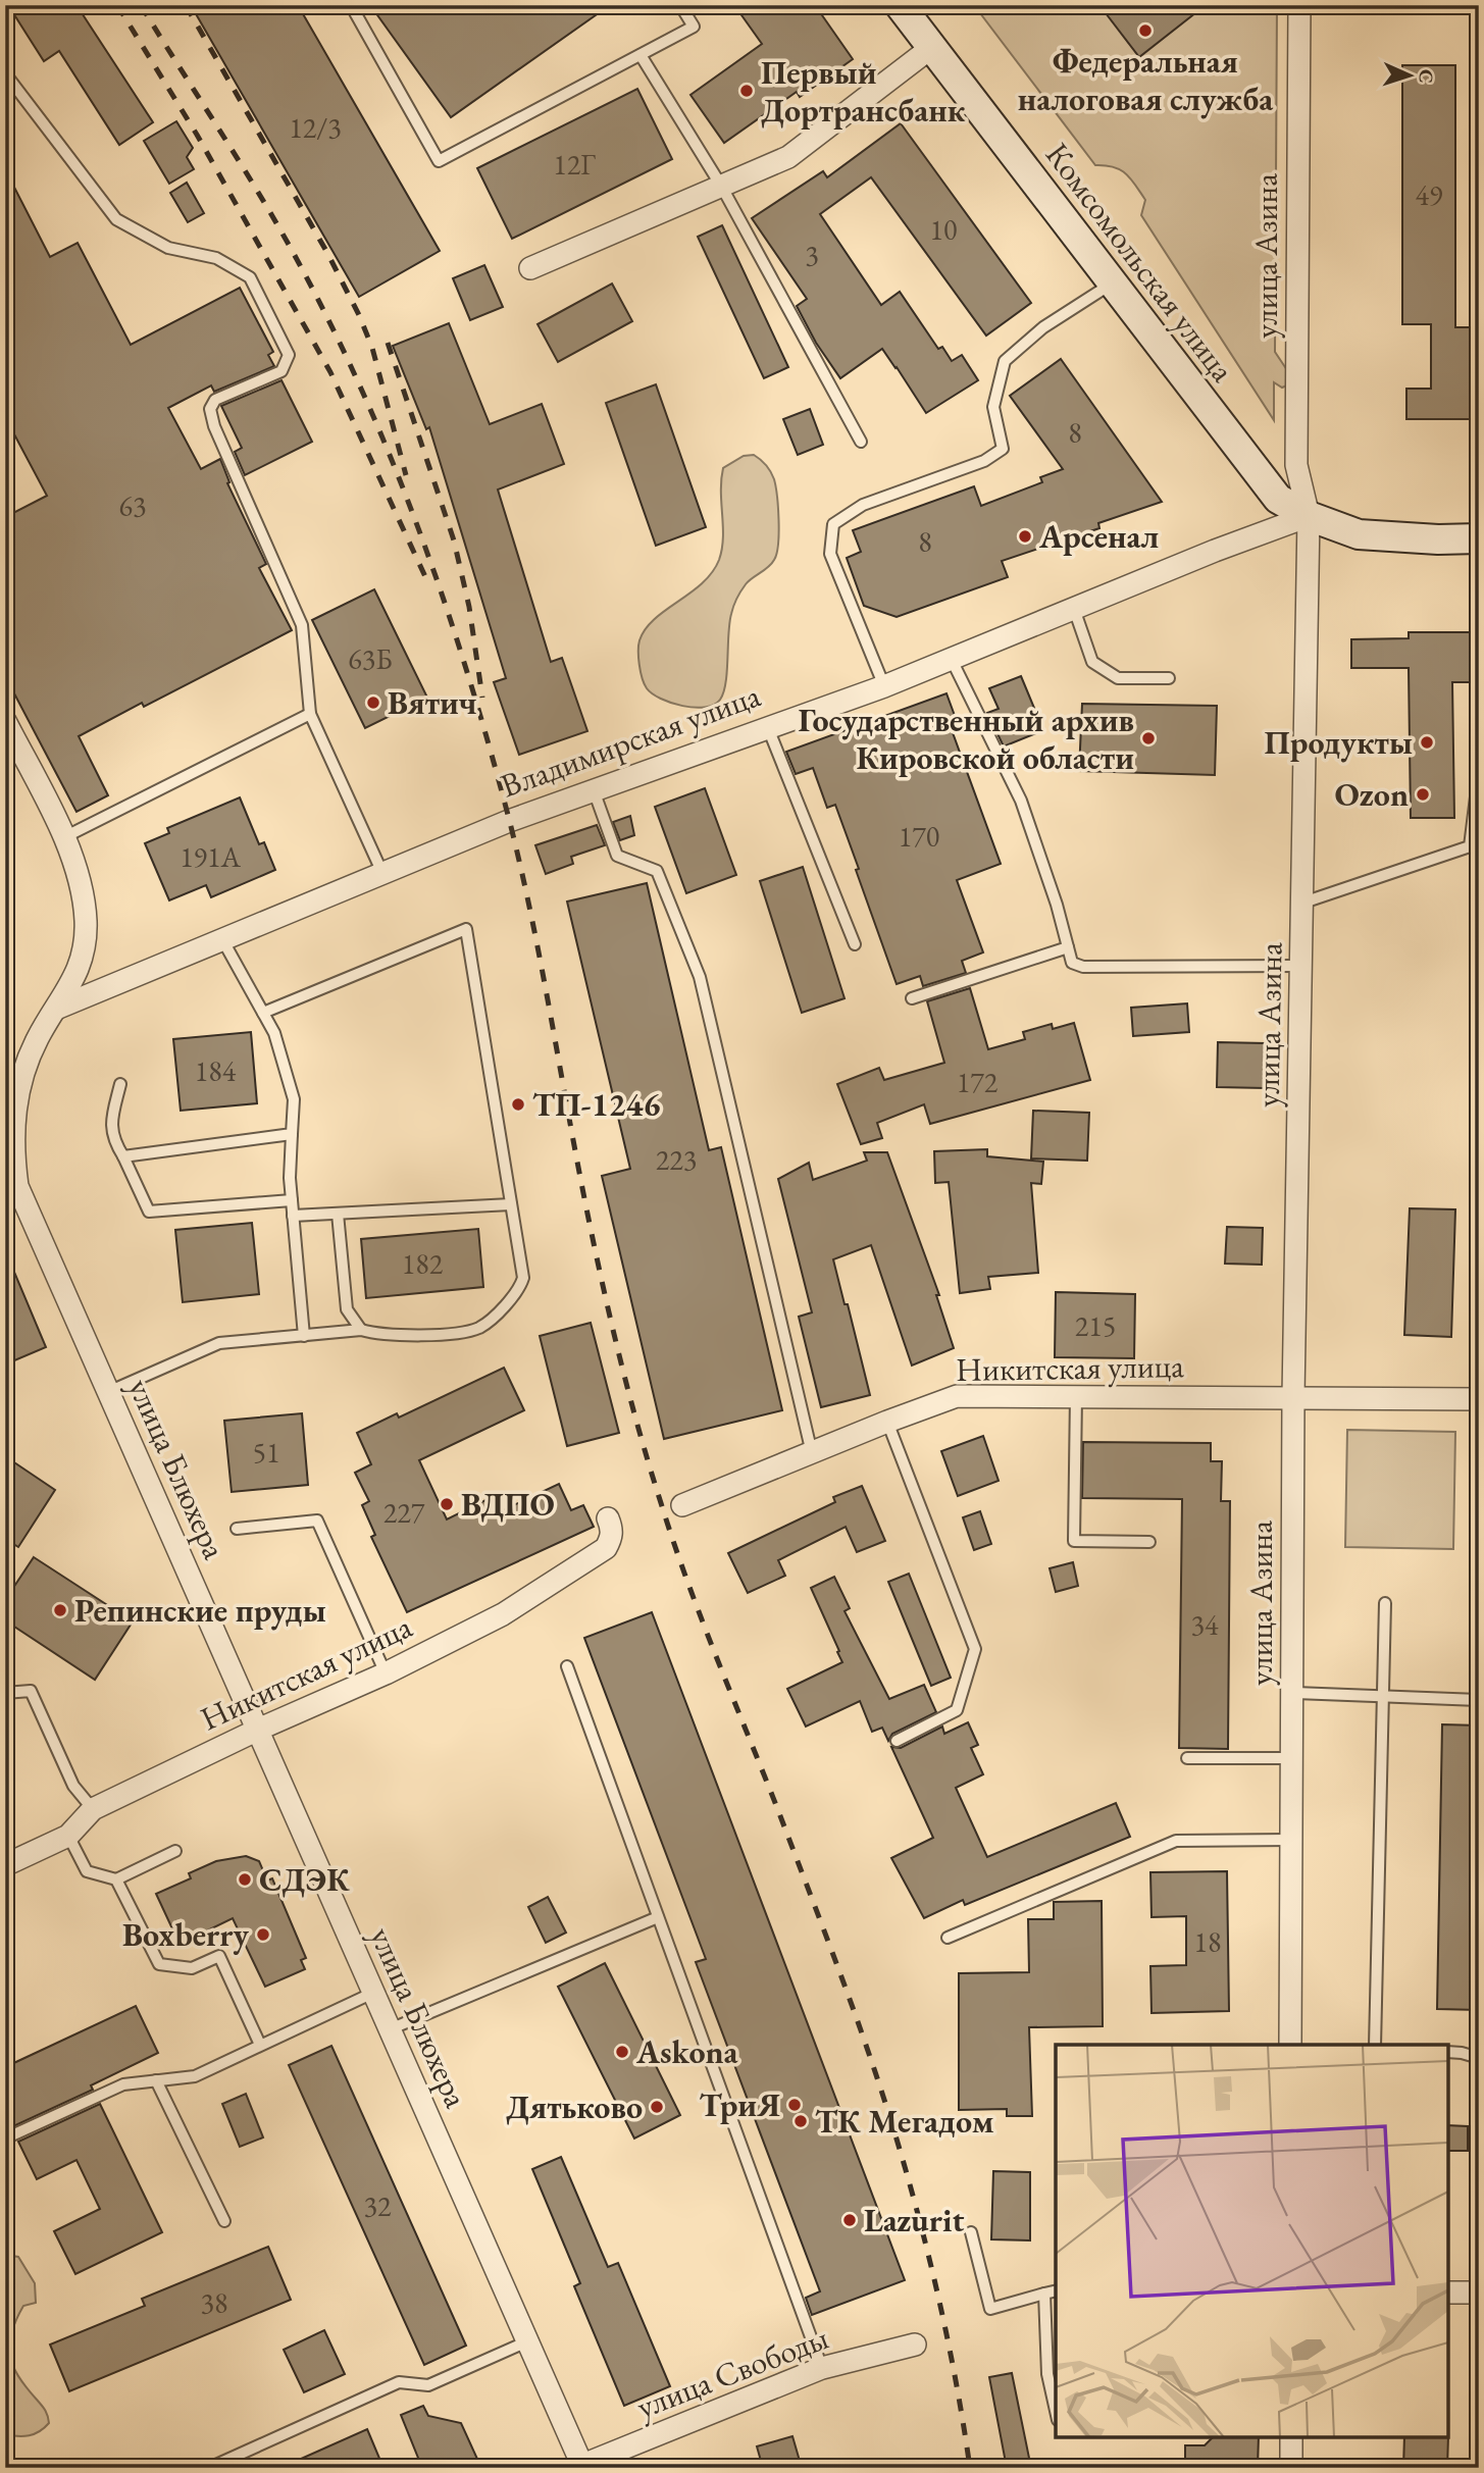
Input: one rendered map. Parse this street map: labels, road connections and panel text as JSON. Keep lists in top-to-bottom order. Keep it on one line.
{"streets":{"main road":["Комсомольская улица"],"street":["улица Азина","Владимирская улица","Никитская улица","улица Блюхера","улица Свободы"]},"crossings":[["улица Азина","Комсомольская улица"],["улица Азина","Владимирская улица"],["улица Азина","Никитская улица"],["Комсомольская улица","Владимирская улица"],["Владимирская улица","улица Блюхера"],["Никитская улица","улица Блюхера"],["улица Блюхера","улица Свободы"]],"places":["Федеральная налоговая служба","Первый Дортрансбанк","Арсенал","Вятич","Государственный архив Кировской области","Продукты","Ozon","ТП-1246","ВДПО","Репинские пруды","СДЭК","Boxberry","Askona","ТриЯ","Дятьково","ТК Мегадом","Lazurit"],"house_numbers":["12/3","12Г","49","10","3","8","63","8","63Б","170","191А","184","172","223","182","215","51","227","34","18","32","38"],"north":"right"}
